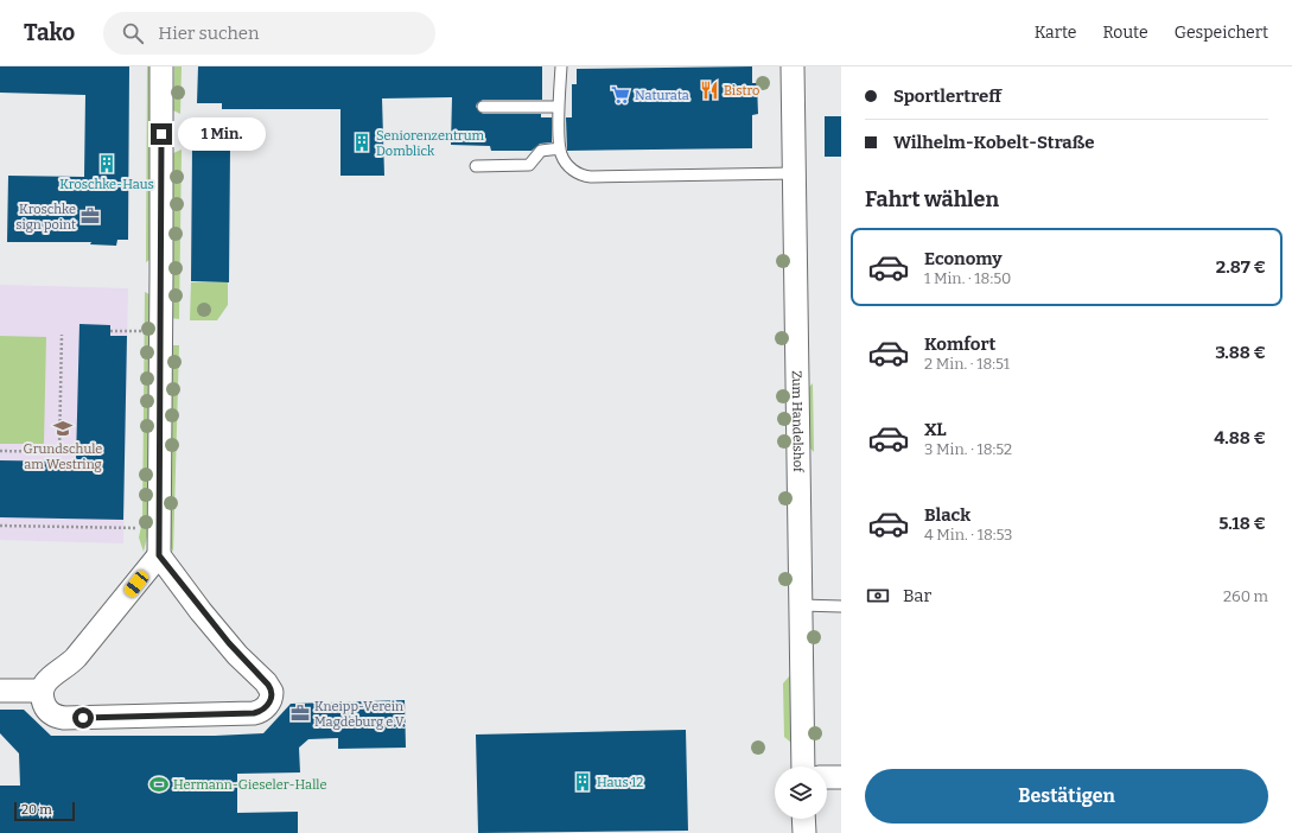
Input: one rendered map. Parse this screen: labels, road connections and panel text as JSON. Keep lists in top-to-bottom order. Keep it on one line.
{"streets":{"street":["Zum Handelshof"]},"places":{"restaurant":["Bistro"],"supermarket":["Naturata"],"building":["Seniorenzentrum Domblick","Kroschke-Haus","Haus 12"],"office":["Kroschke sign point","Kneipp-Verein Magdeburg e.V."],"school or university":["Grundschule am Westring"],"sports":["Hermann-Gieseler-Halle"]},"scale_bar":"20 m","page":{"header":"Tako","search":"Hier suchen","nav":["Karte","Route","Gespeichert"],"banner":["Sportlertreff","Wilhelm-Kobelt-Straße"],"bubble":"1 Min.","heading":"Fahrt wählen","list":[{"name":"Economy","note":"1 Min. · 18:50","value":"2.87 €"},{"name":"Komfort","note":"2 Min. · 18:51","value":"3.88 €"},{"name":"XL","note":"3 Min. · 18:52","value":"4.88 €"},{"name":"Black","note":"4 Min. · 18:53","value":"5.18 €"}],"pay":["Bar","260 m"],"buttons":"Bestätigen","scale":"20 m"}}
